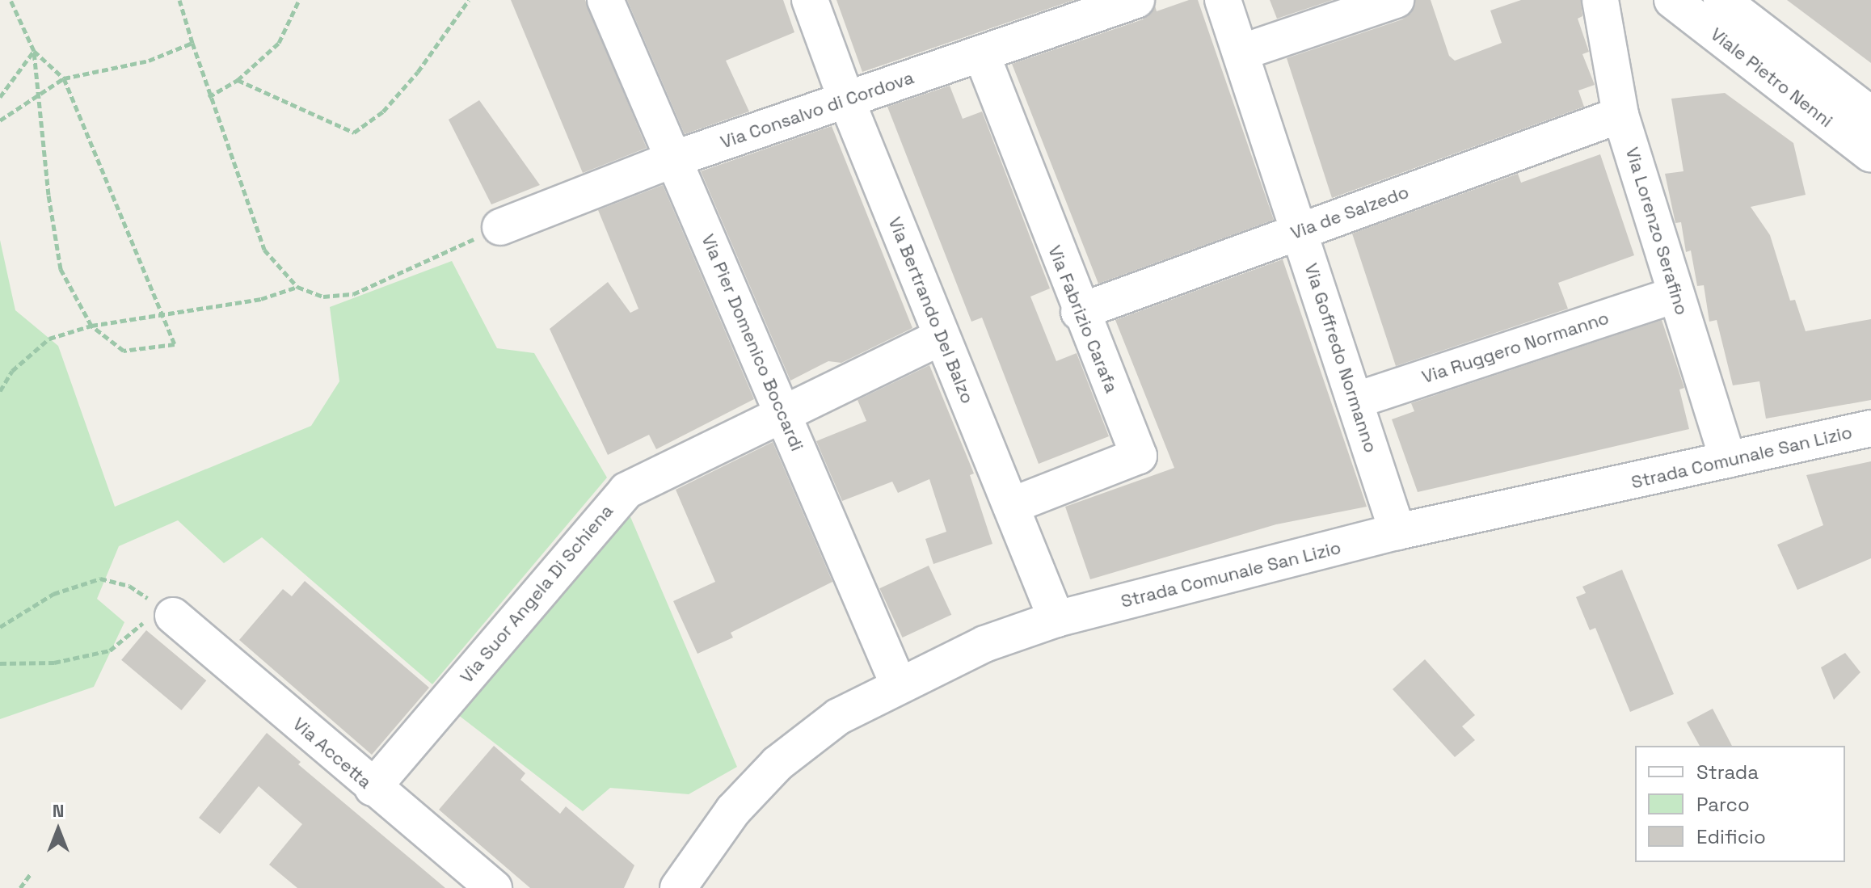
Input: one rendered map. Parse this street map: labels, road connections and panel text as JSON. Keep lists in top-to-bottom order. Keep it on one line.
{"streets":{"street":["Viale Pietro Nenni","Via Consalvo di Cordova","Via de Salzedo","Via Lorenzo Serafino","Via Bertrando Del Balzo","Via Fabrizio Carafa","Via Pier Domenico Boccardi","Via Ruggero Normanno","Via Goffredo Normanno","Strada Comunale San Lizio","Via Suor Angela Di Schiena","Via Accetta"]},"crossings":[["Via Consalvo di Cordova","Via Bertrando Del Balzo"],["Via Consalvo di Cordova","Via Fabrizio Carafa"],["Via Consalvo di Cordova","Via Pier Domenico Boccardi"],["Via de Salzedo","Via Lorenzo Serafino"],["Via de Salzedo","Via Fabrizio Carafa"],["Via de Salzedo","Via Goffredo Normanno"],["Via Lorenzo Serafino","Via Ruggero Normanno"],["Via Lorenzo Serafino","Strada Comunale San Lizio"],["Via Bertrando Del Balzo","Via Fabrizio Carafa"],["Via Bertrando Del Balzo","Strada Comunale San Lizio"],["Via Bertrando Del Balzo","Via Suor Angela Di Schiena"],["Via Pier Domenico Boccardi","Strada Comunale San Lizio"],["Via Pier Domenico Boccardi","Via Suor Angela Di Schiena"],["Via Ruggero Normanno","Via Goffredo Normanno"],["Via Goffredo Normanno","Strada Comunale San Lizio"],["Via Suor Angela Di Schiena","Via Accetta"]],"legend":["Strada","Parco","Edificio"],"north":"top"}
